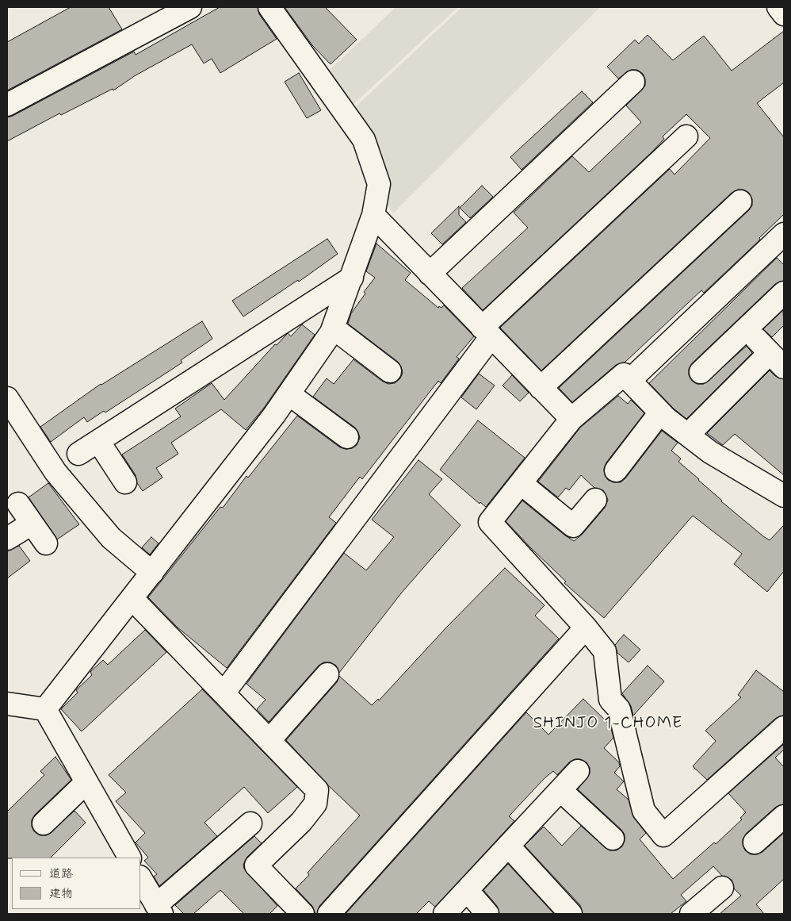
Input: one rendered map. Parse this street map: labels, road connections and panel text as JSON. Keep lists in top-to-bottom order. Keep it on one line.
{"districts":["SHINJO 1-CHOME"],"legend":["道路","建物"]}
